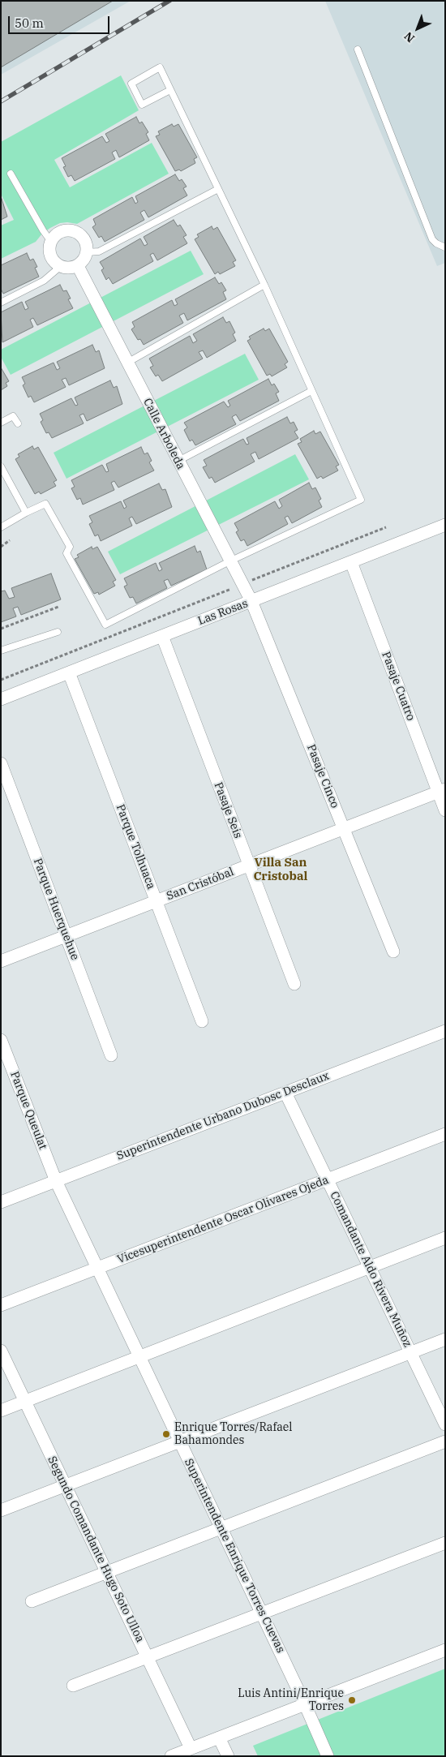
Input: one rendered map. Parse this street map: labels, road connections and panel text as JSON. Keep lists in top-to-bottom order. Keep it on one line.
{"streets":{"street":["Calle Arboleda","Las Rosas","Pasaje Cuatro","Pasaje Cinco","Pasaje Seis","Parque Tolhuaca","San Cristóbal","Parque Huerquehue","Parque Queulat","Superintendente Urbano Dubosc Desclaux","Vicesuperintendente Oscar Olivares Ojeda","Comandante Aldo Rivera Muñoz","Segundo Comandante Hugo Soto Ulloa","Superintendente Enrique Torres Cuevas"]},"crossings":[["Calle Arboleda","Las Rosas"],["Calle Arboleda","Pasaje Cinco"],["Las Rosas","Pasaje Cuatro"],["Las Rosas","Pasaje Cinco"],["Las Rosas","Pasaje Seis"],["Las Rosas","Parque Tolhuaca"],["Pasaje Cuatro","San Cristóbal"],["Pasaje Cinco","San Cristóbal"],["Pasaje Seis","San Cristóbal"],["Parque Tolhuaca","San Cristóbal"],["San Cristóbal","Parque Huerquehue"],["Parque Queulat","Superintendente Urbano Dubosc Desclaux"],["Parque Queulat","Superintendente Enrique Torres Cuevas"],["Superintendente Urbano Dubosc Desclaux","Comandante Aldo Rivera Muñoz"],["Superintendente Urbano Dubosc Desclaux","Superintendente Enrique Torres Cuevas"],["Vicesuperintendente Oscar Olivares Ojeda","Comandante Aldo Rivera Muñoz"],["Vicesuperintendente Oscar Olivares Ojeda","Superintendente Enrique Torres Cuevas"]],"districts":["Villa San Cristobal"],"places":["Enrique Torres/Rafael Bahamondes","Luis Antini/Enrique Torres"],"scale_bar":"50 m","north":"bottom left"}
